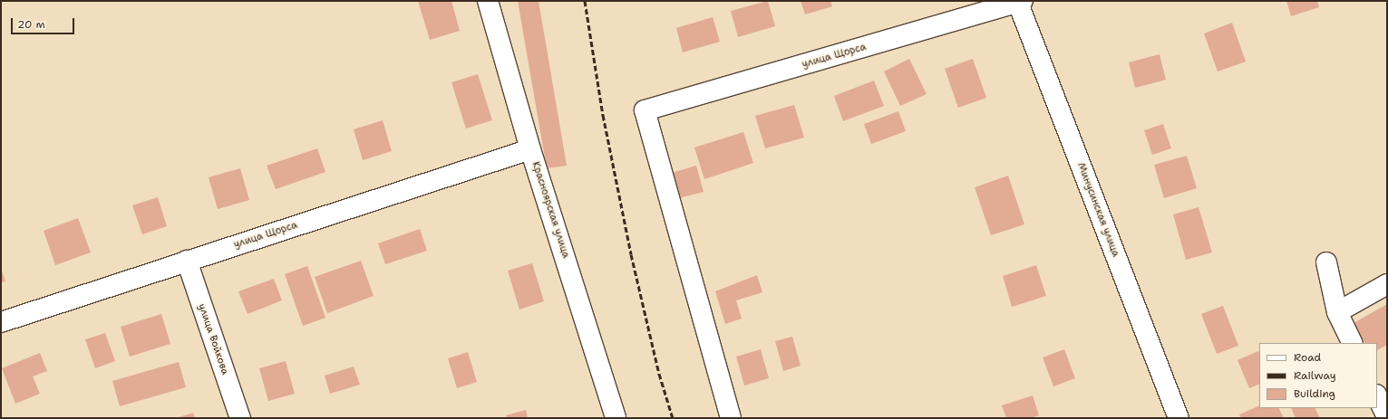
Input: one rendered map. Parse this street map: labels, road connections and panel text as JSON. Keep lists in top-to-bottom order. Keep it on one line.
{"streets":{"street":["улица Щорса","Красноярская улица","Минусинская улица","улица Войкова"]},"crossings":[["улица Щорса","Красноярская улица"],["улица Щорса","Минусинская улица"],["улица Щорса","улица Войкова"]],"legend":["Road","Railway","Building"],"scale_bar":"20 m"}
